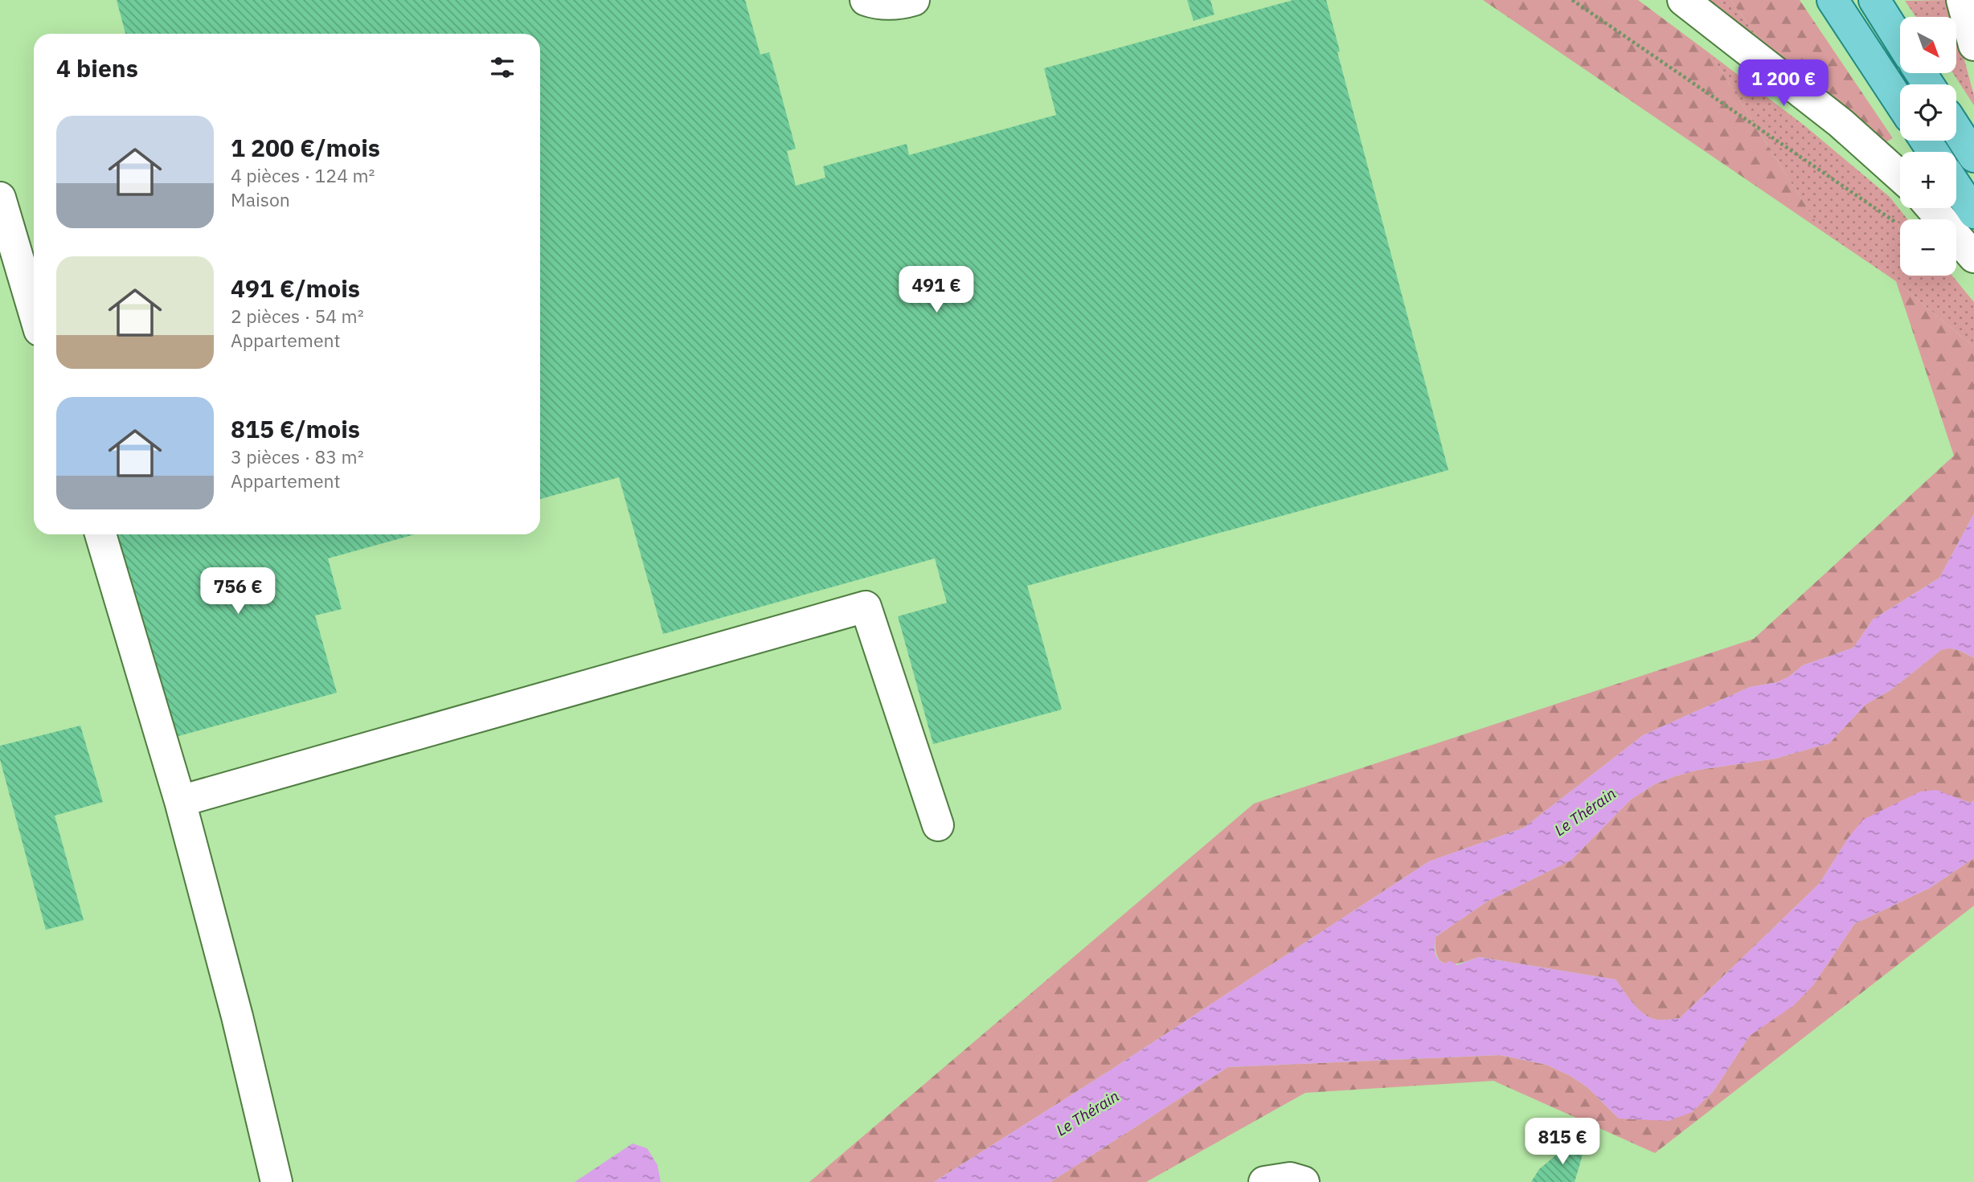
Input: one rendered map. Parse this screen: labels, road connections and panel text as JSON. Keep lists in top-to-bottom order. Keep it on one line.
{"water":["Le Thérain"],"north":"bottom right","page":{"map_buttons":["+","−"],"heading":"4 biens","price":["1 200 €","491 €","756 €","815 €"],"list":[{"name":"1 200 €/mois","note":"4 pièces · 124 m² · Maison"},{"name":"491 €/mois","note":"2 pièces · 54 m² · Appartement"},{"name":"815 €/mois","note":"3 pièces · 83 m² · Appartement"}]}}
